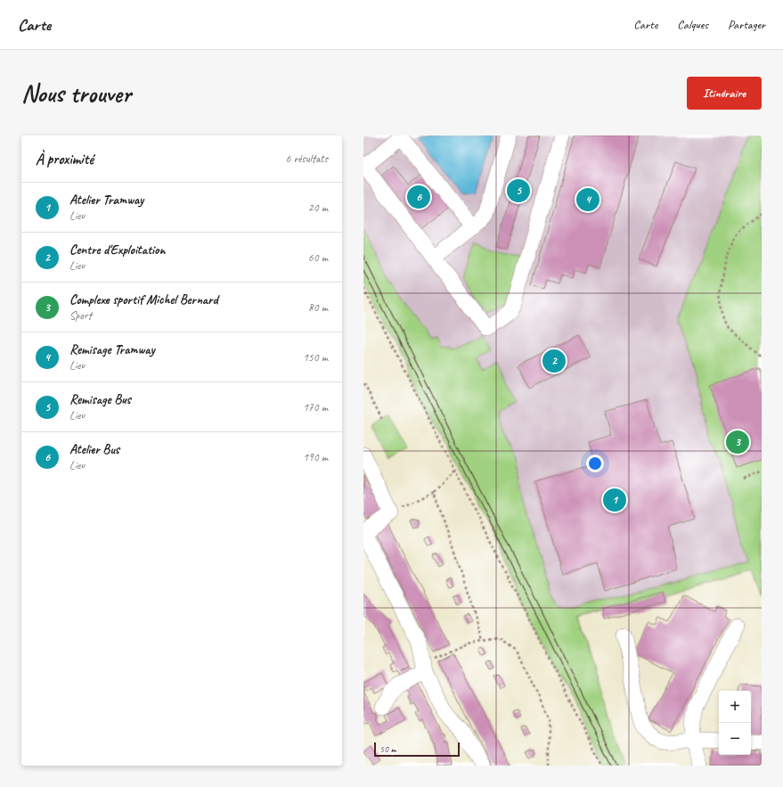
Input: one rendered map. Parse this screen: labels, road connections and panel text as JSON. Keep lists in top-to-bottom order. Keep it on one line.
{"scale_bar":"50 m","page":{"header":"Carte","nav":["Carte","Calques","Partager"],"buttons":"Itinéraire","title":"Nous trouver","heading":["À proximité","6 résultats"],"pins":["5","6","4","2","3","1"],"list":[{"mark":"1","name":"Atelier Tramway","note":"Lieu","value":"20 m"},{"mark":"2","name":"Centre d'Exploitation","note":"Lieu","value":"60 m"},{"mark":"3","name":"Complexe sportif Michel Bernard","note":"Sport","value":"80 m"},{"mark":"4","name":"Remisage Tramway","note":"Lieu","value":"150 m"},{"mark":"5","name":"Remisage Bus","note":"Lieu","value":"170 m"},{"mark":"6","name":"Atelier Bus","note":"Lieu","value":"190 m"}],"map_buttons":["+","−"],"scale":"50 m"}}
